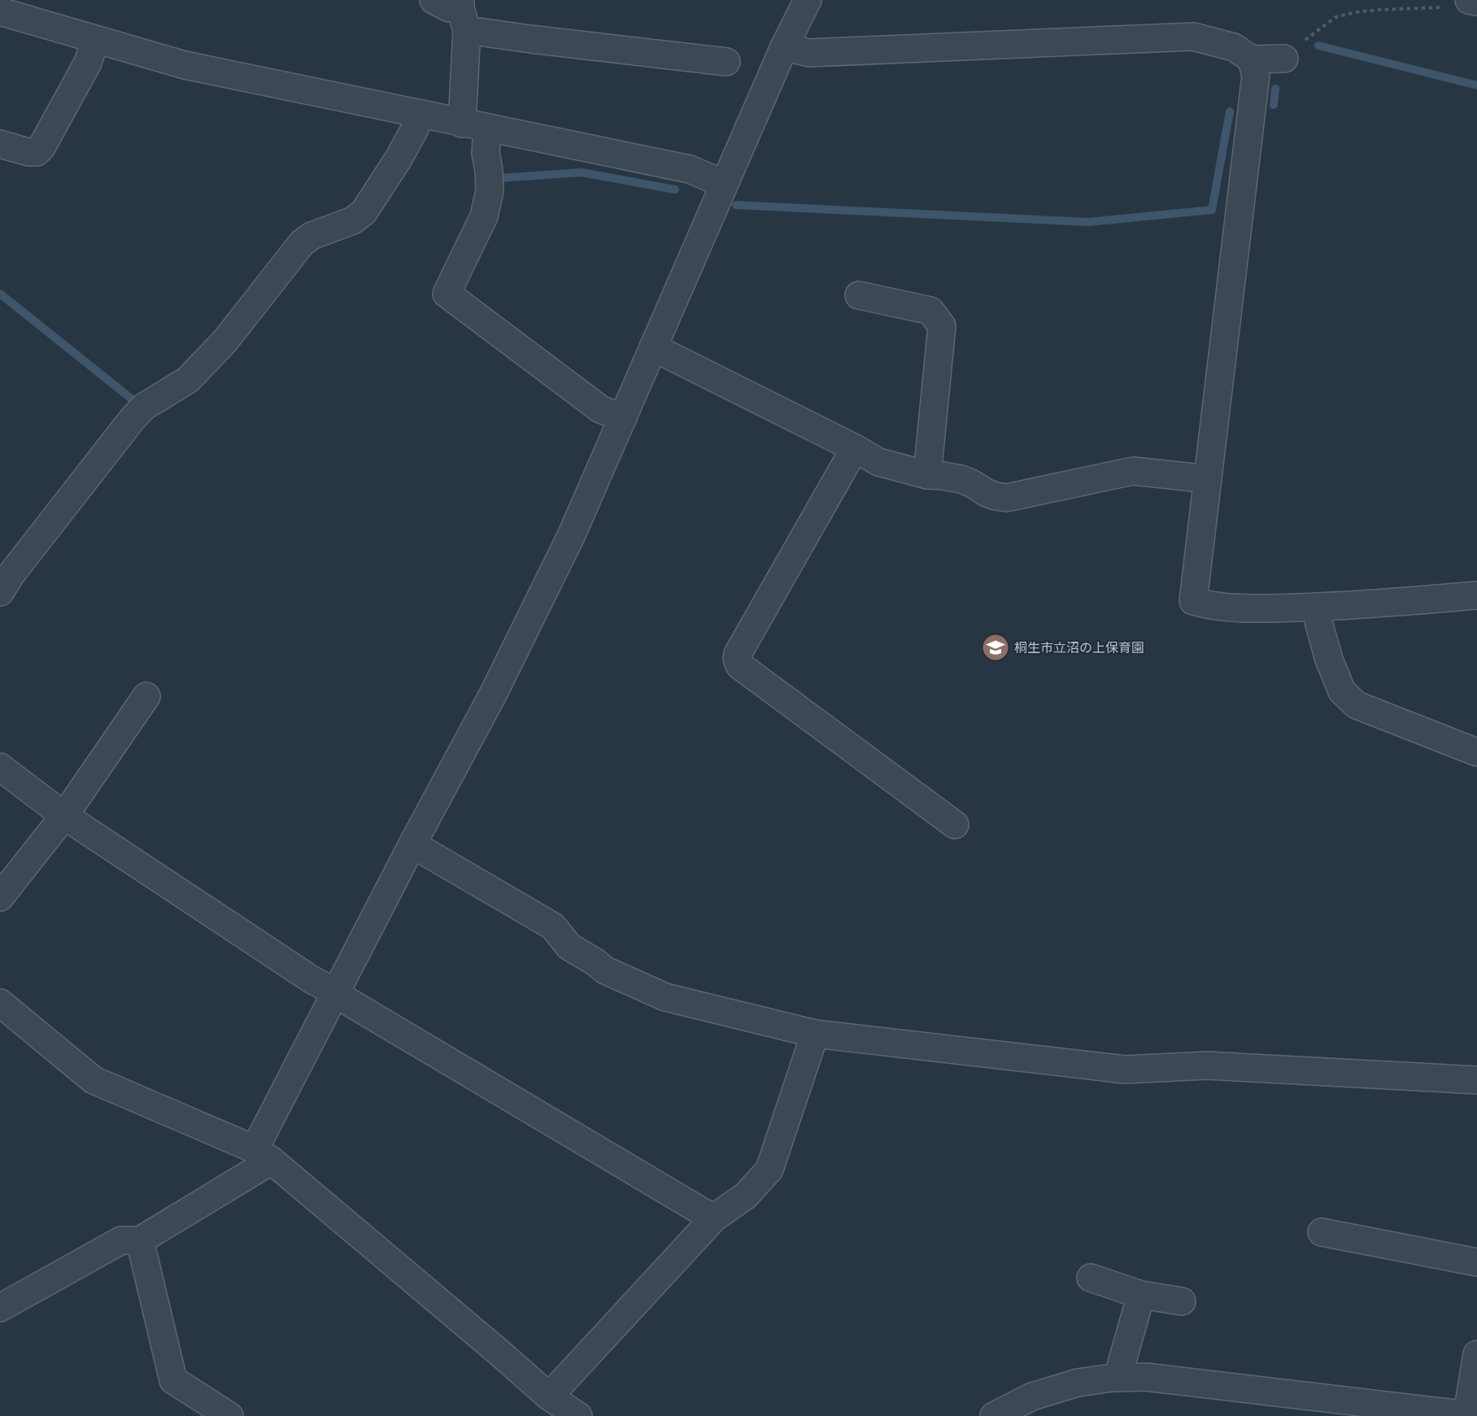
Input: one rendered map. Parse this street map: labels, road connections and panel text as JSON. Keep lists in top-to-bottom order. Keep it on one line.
{"places":{"school or university":["桐生市立沼の上保育園"]}}
